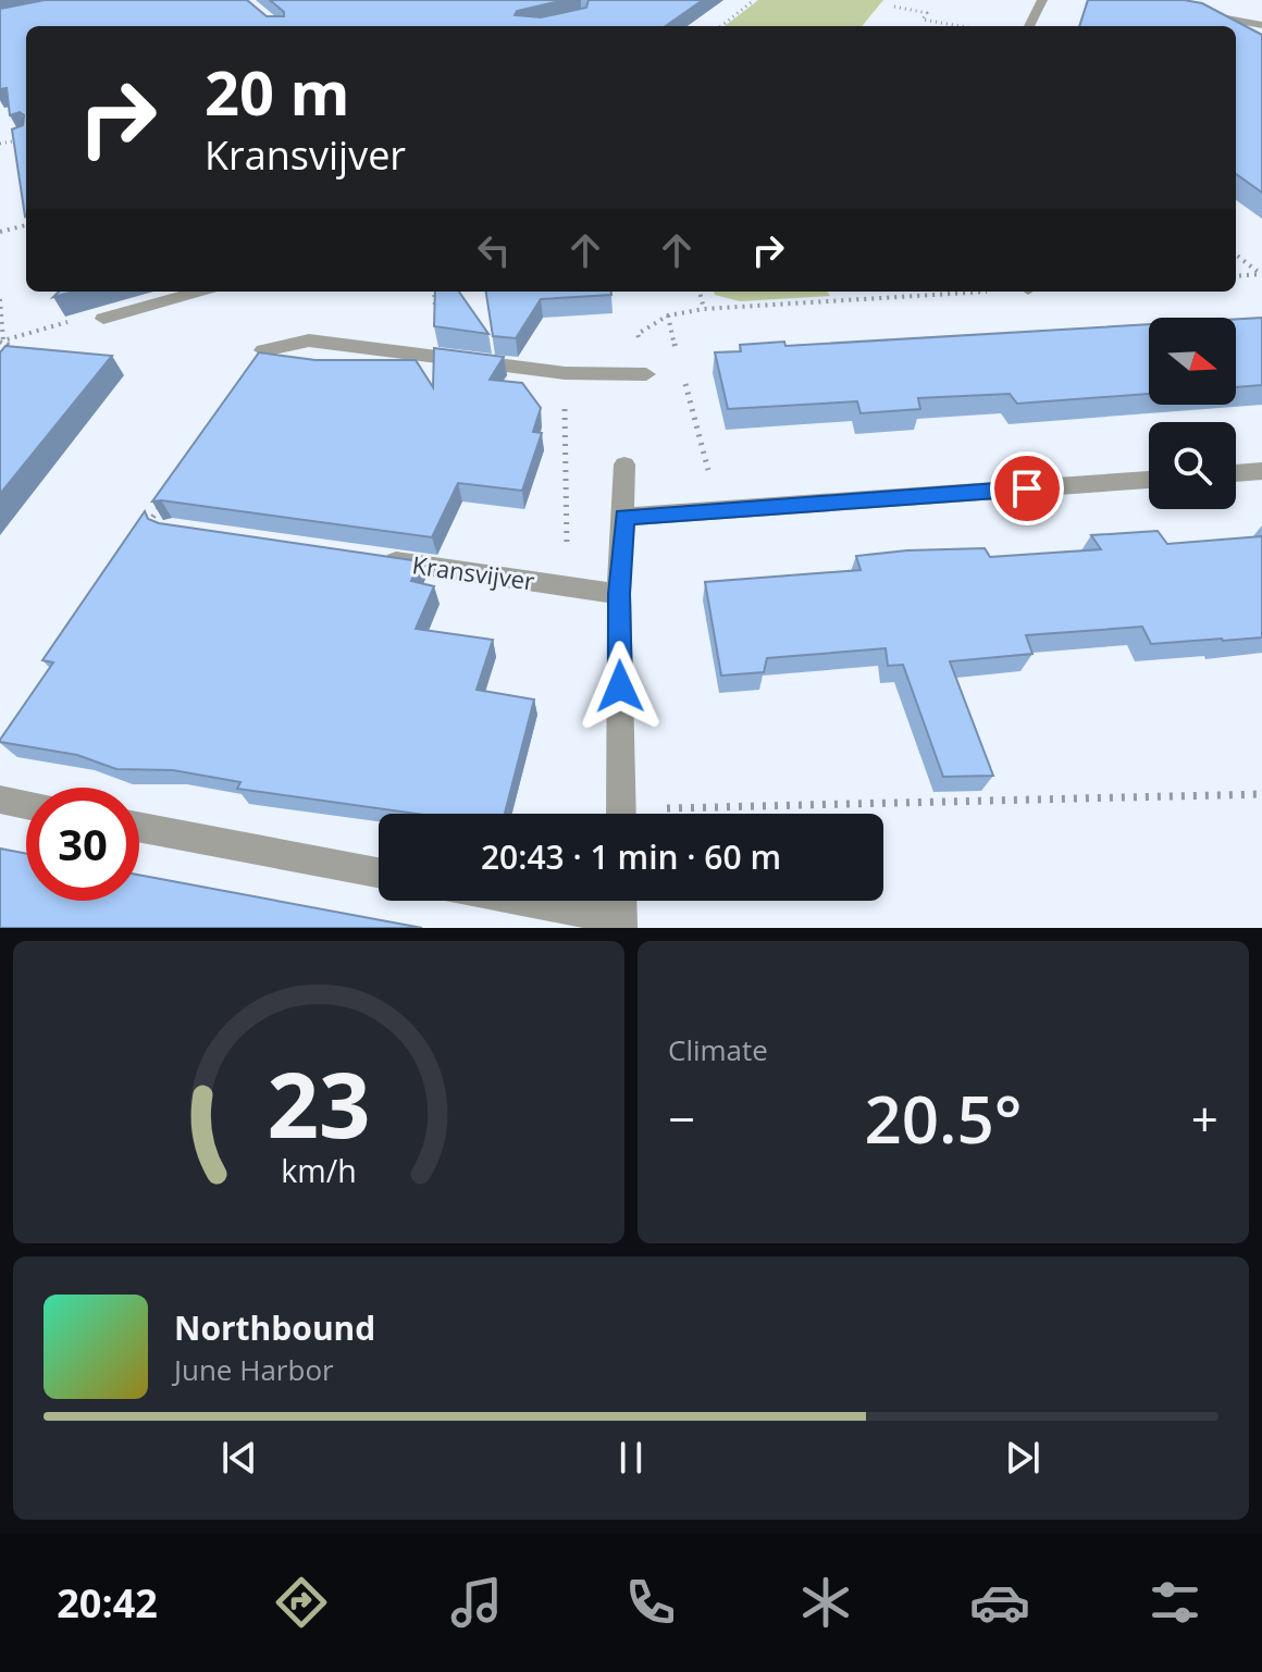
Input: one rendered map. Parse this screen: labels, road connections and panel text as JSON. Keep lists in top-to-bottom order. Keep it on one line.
{"streets":{"street":["Kransvijver"]},"north":"right","page":{"turn":["20 m","Kransvijver"],"limit":"30","trip":"20:43 · 1 min · 60 m","tile":"Climate","heat":["−","20.5°","+"],"song":["Northbound","June Harbor"],"tabs":"20:42","gauge":["23","km/h"]}}
